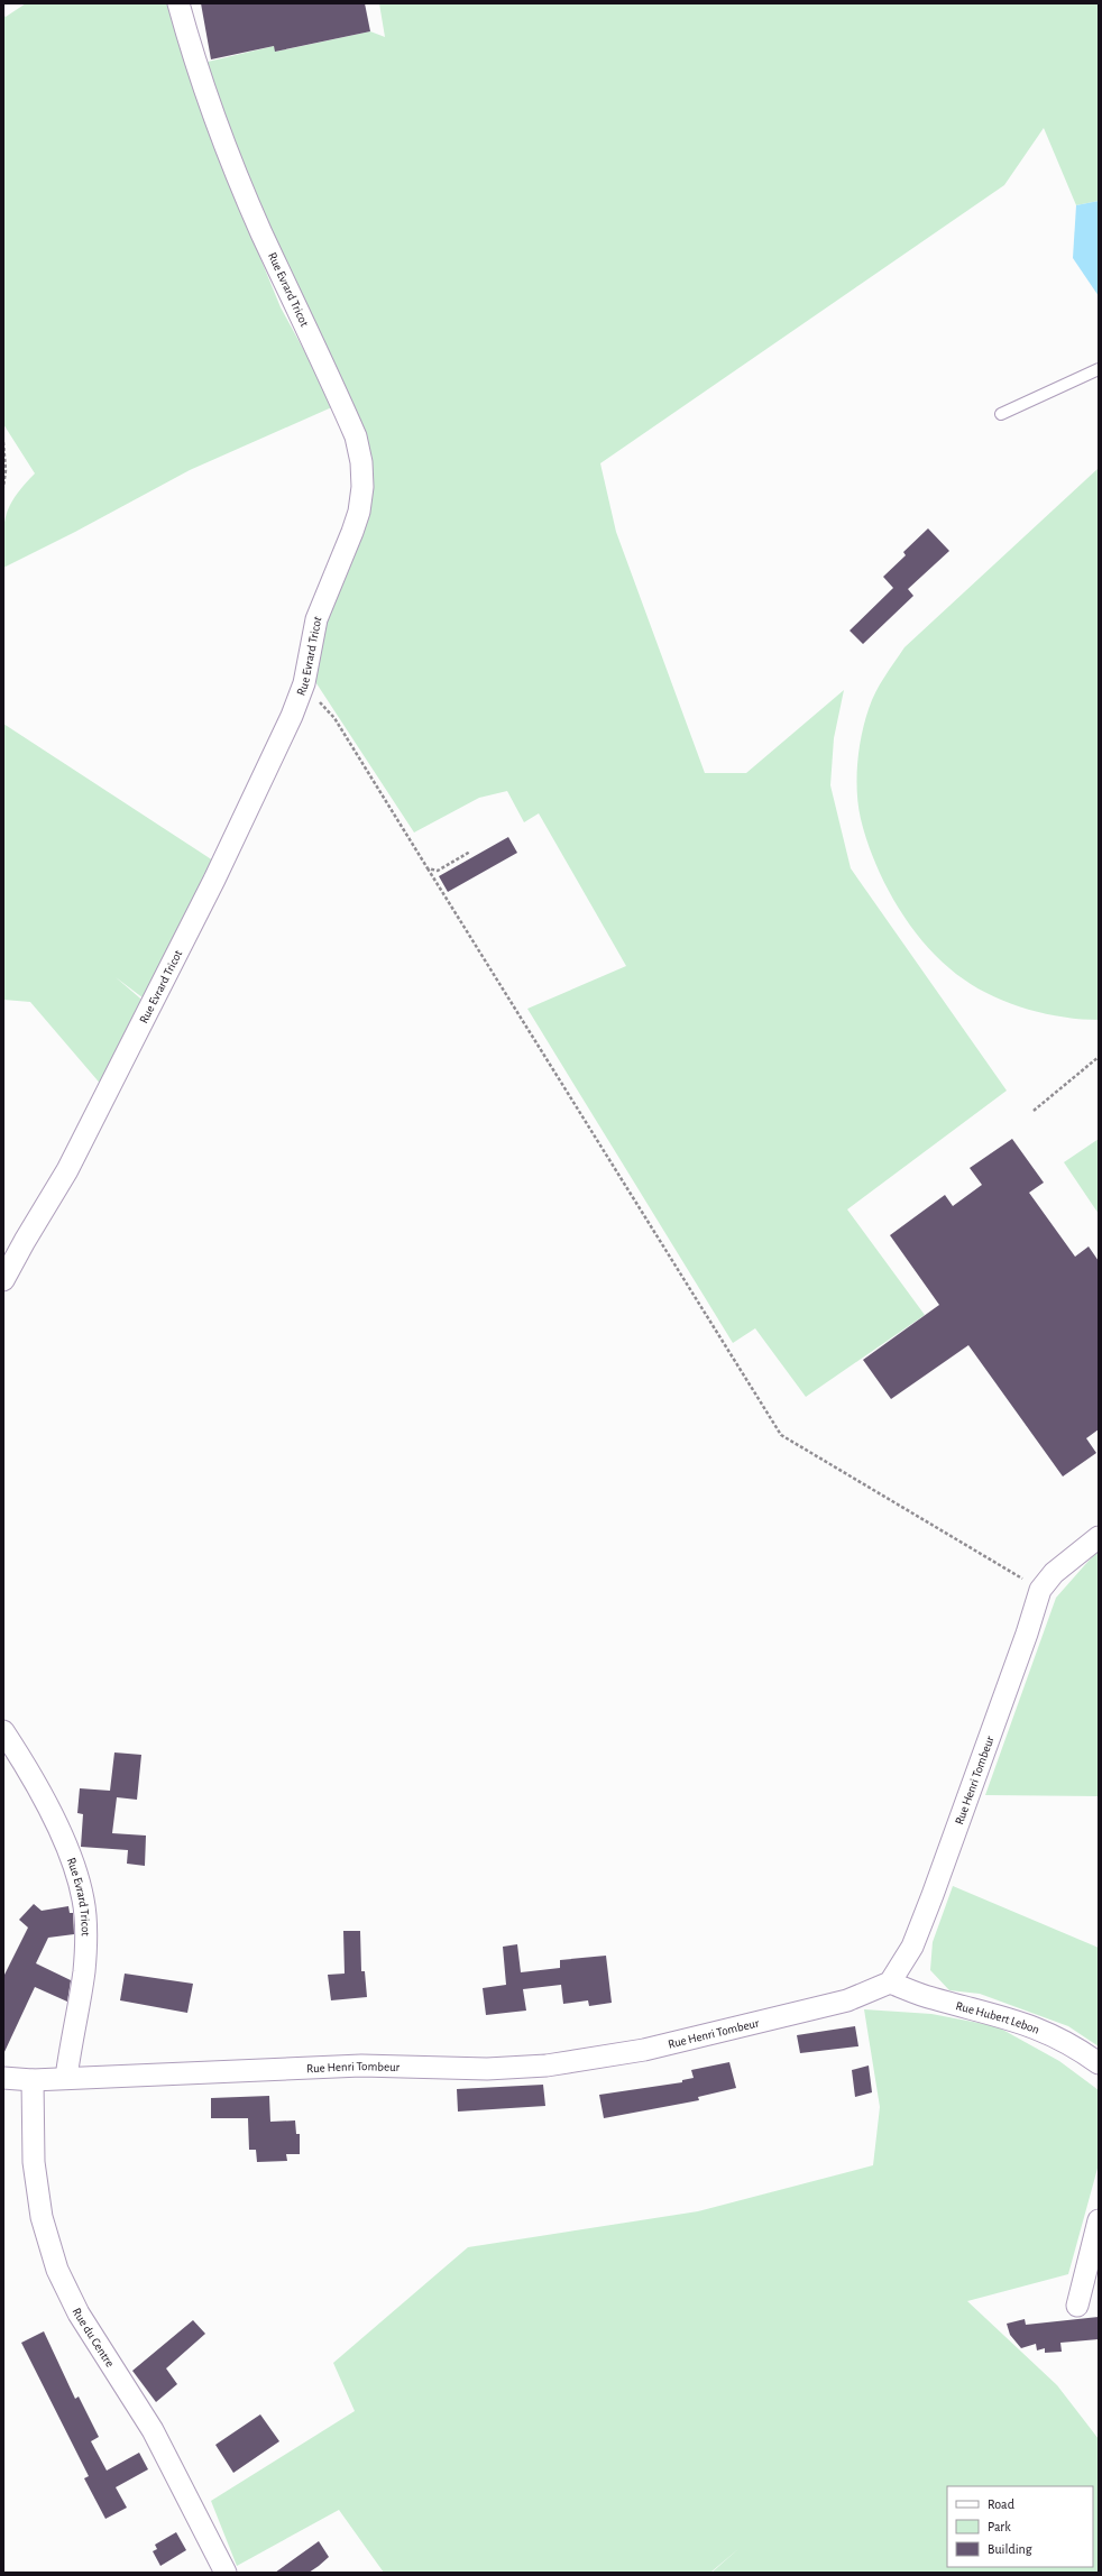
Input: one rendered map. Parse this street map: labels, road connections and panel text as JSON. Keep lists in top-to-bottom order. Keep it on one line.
{"streets":{"street":["Rue Evrard Tricot","Rue Henri Tombeur","Rue Hubert Lebon","Rue du Centre"]},"crossings":[["Rue Evrard Tricot","Rue Henri Tombeur"],["Rue Henri Tombeur","Rue Hubert Lebon"],["Rue Henri Tombeur","Rue du Centre"]],"legend":["Road","Park","Building"]}
